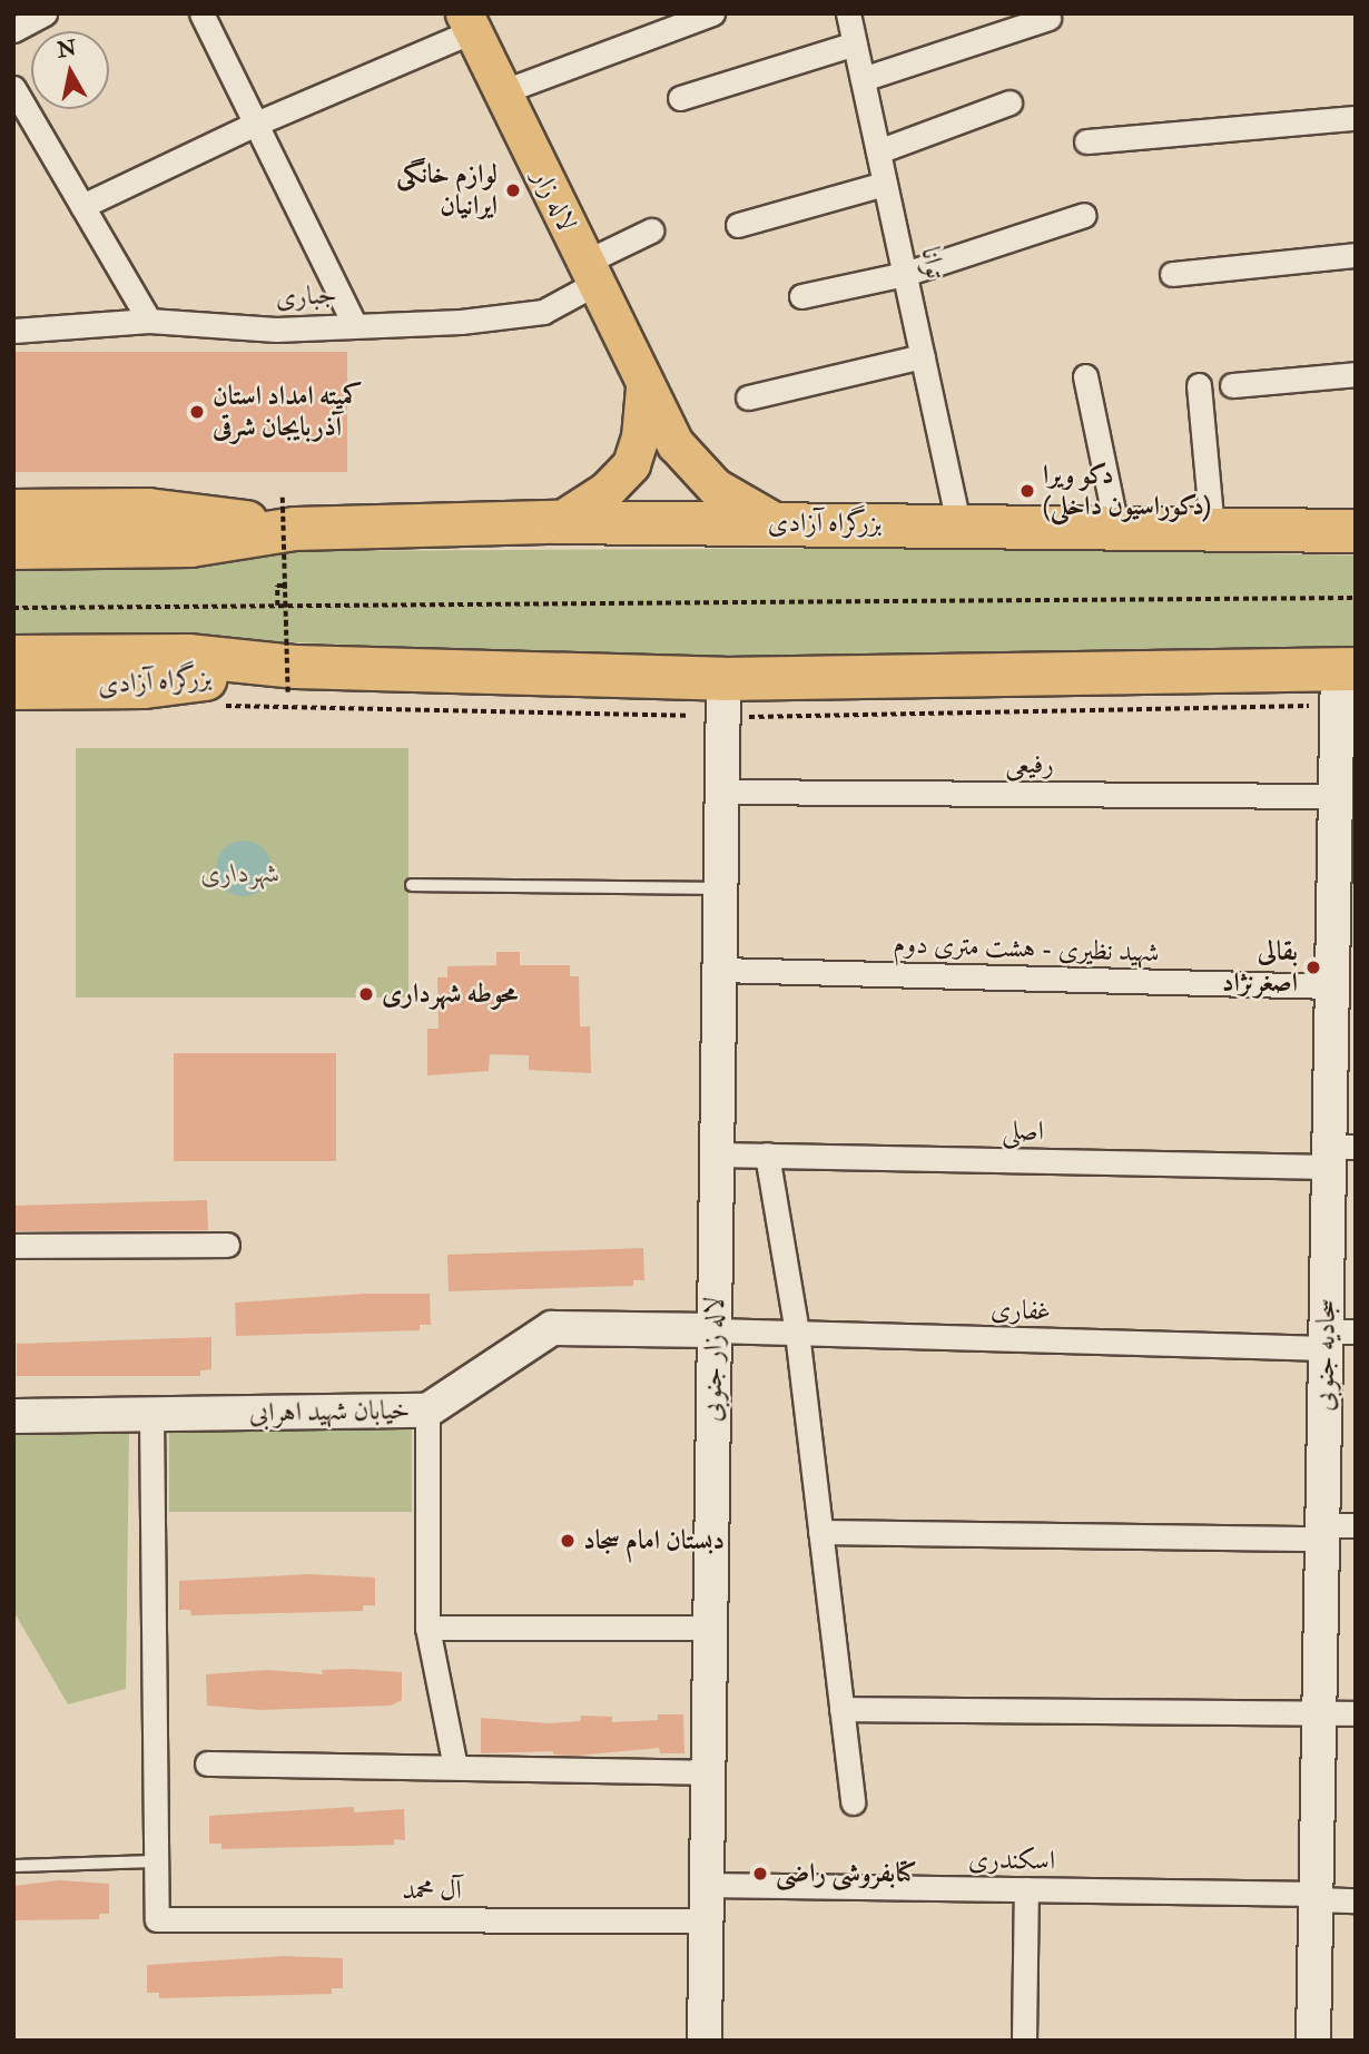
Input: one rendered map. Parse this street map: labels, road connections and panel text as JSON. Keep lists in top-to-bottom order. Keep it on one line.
{"streets":{"highway":["بزرگراه آزادی"],"main road":["لاله زار"],"street":["توانا","جباری","رفیعی","شهید نظیری - هشت متری دوم","اصلی","غفاری","سجادیه جنوبی","لاله زار جنوبی","خیابان شهید اهرابی","اسکندری","آل محمد"]},"crossings":[["لاله زار","جباری"],["لاله زار","بزرگراه آزادی"],["توانا","بزرگراه آزادی"],["بزرگراه آزادی","سجادیه جنوبی"],["بزرگراه آزادی","لاله زار جنوبی"],["رفیعی","سجادیه جنوبی"],["رفیعی","لاله زار جنوبی"],["شهید نظیری - هشت متری دوم","سجادیه جنوبی"],["شهید نظیری - هشت متری دوم","لاله زار جنوبی"],["اصلی","سجادیه جنوبی"],["اصلی","لاله زار جنوبی"],["غفاری","سجادیه جنوبی"],["غفاری","لاله زار جنوبی"],["غفاری","خیابان شهید اهرابی"],["سجادیه جنوبی","اسکندری"],["لاله زار جنوبی","خیابان شهید اهرابی"],["لاله زار جنوبی","اسکندری"],["لاله زار جنوبی","آل محمد"]],"parks":["شهرداری"],"places":["لوازم خانگی ایرانیان","کمیته امداد استان آذربایجان شرقی","دکو ویرا (دکوراسیون داخلی)","بقالی اصغرنژاد","محوطه شهرداری","دبستان امام سجاد","کتابفروشی راضی"],"north":"top"}
